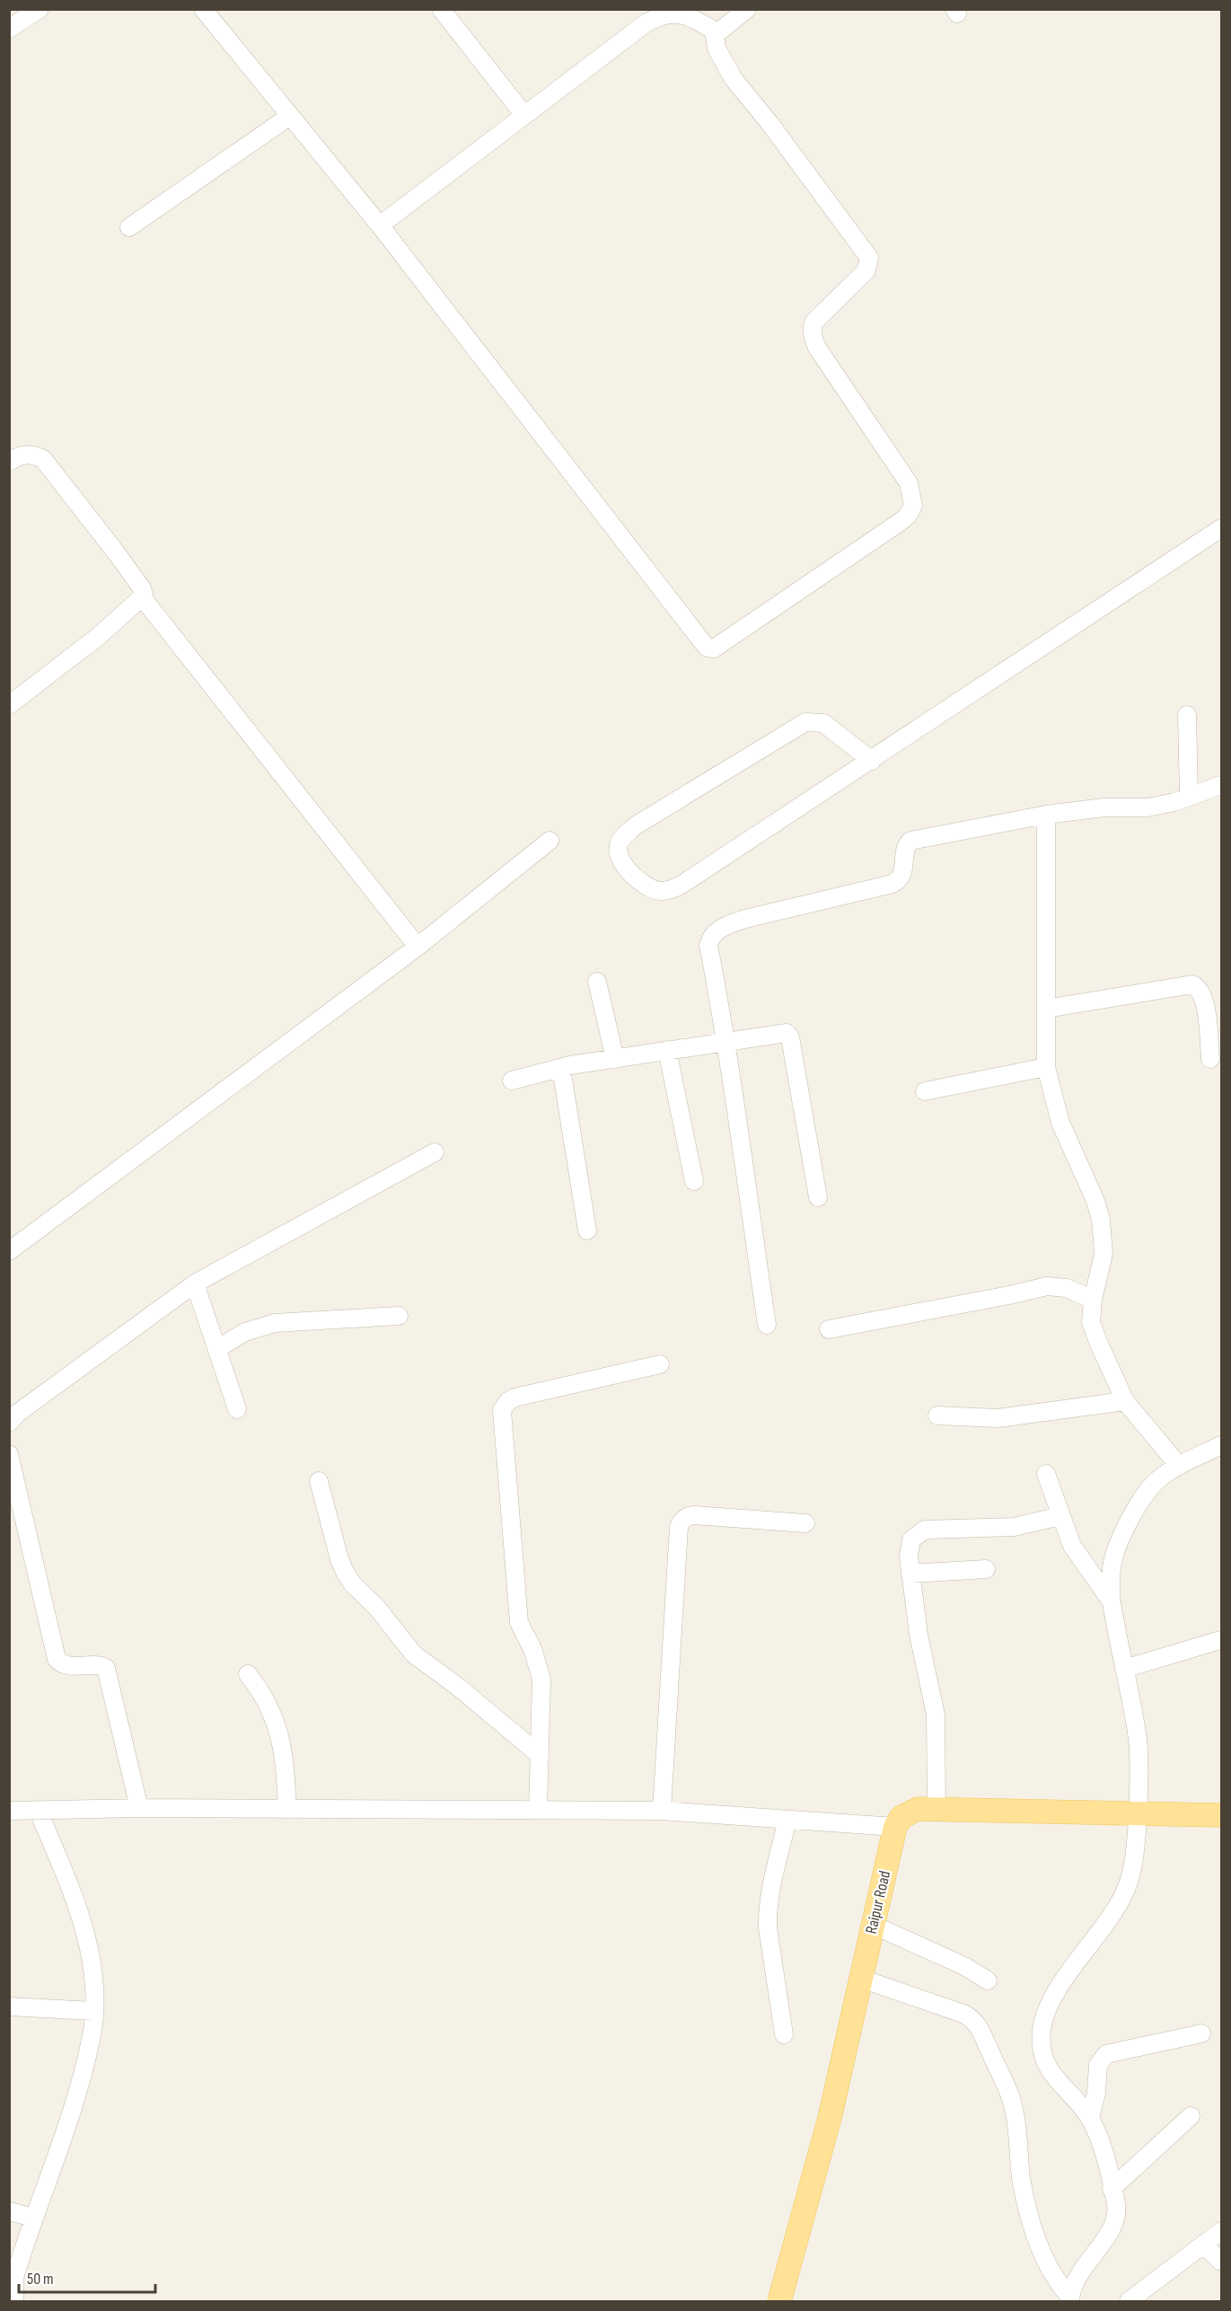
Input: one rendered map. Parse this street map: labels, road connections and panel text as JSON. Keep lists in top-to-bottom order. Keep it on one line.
{"streets":{"main road":["Raipur Road"]},"scale_bar":"50 m"}
